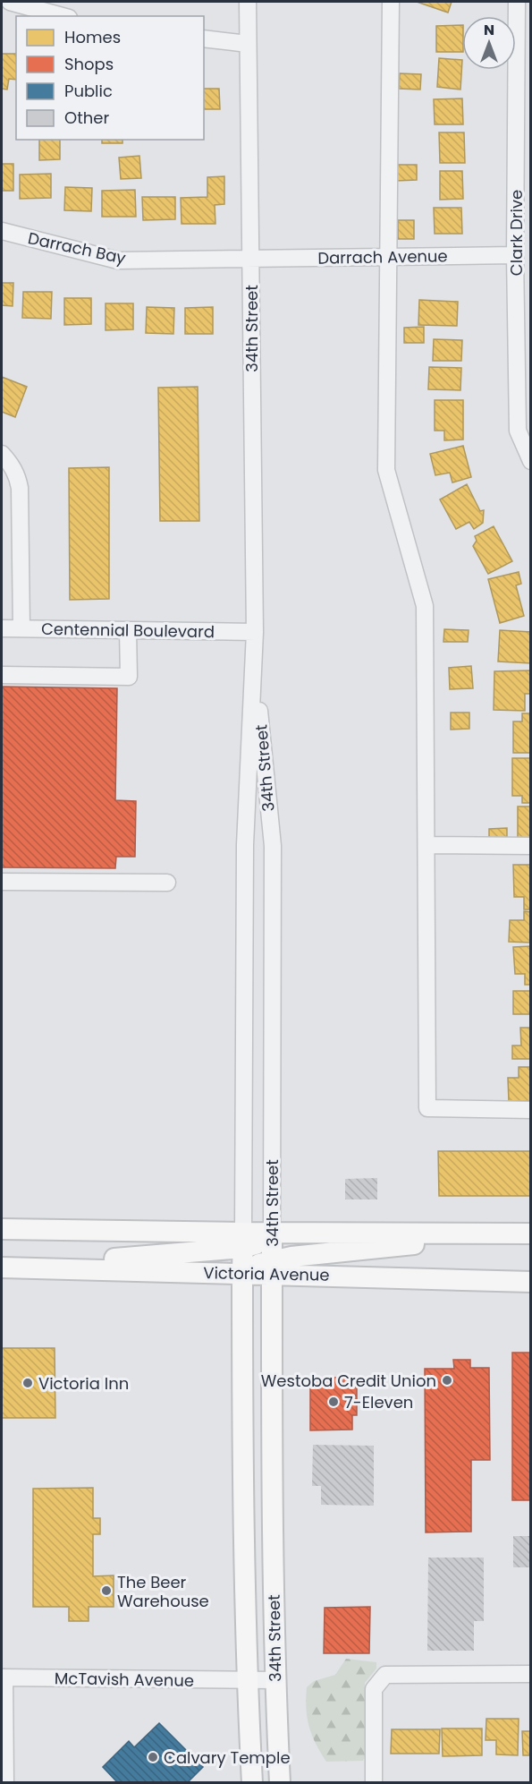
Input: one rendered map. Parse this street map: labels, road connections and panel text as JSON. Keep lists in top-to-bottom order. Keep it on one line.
{"streets":{"main road":["34th Street","Victoria Avenue"],"street":["Clark Drive","Darrach Bay","Darrach Avenue","Centennial Boulevard","McTavish Avenue"]},"crossings":[["Clark Drive","Darrach Avenue"],["Darrach Bay","Darrach Avenue"],["Darrach Bay","34th Street"],["Darrach Avenue","34th Street"],["34th Street","Centennial Boulevard"],["34th Street","Victoria Avenue"],["34th Street","McTavish Avenue"]],"places":["Westoba Credit Union","Victoria Inn","7-Eleven","The Beer Warehouse","Calvary Temple"],"legend":["Homes","Shops","Public","Other"],"north":"top"}
